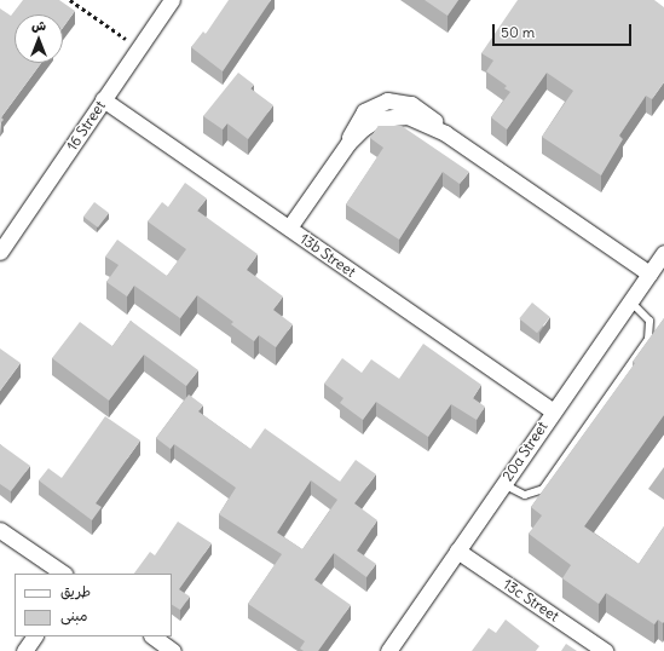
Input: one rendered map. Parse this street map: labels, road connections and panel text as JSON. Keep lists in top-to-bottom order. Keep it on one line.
{"streets":{"street":["16 Street","13b Street","20a Street","13c Street"]},"crossings":[["16 Street","13b Street"],["13b Street","20a Street"],["20a Street","13c Street"]],"legend":["طريق","مبنى"],"scale_bar":"50 m","north":"top"}
